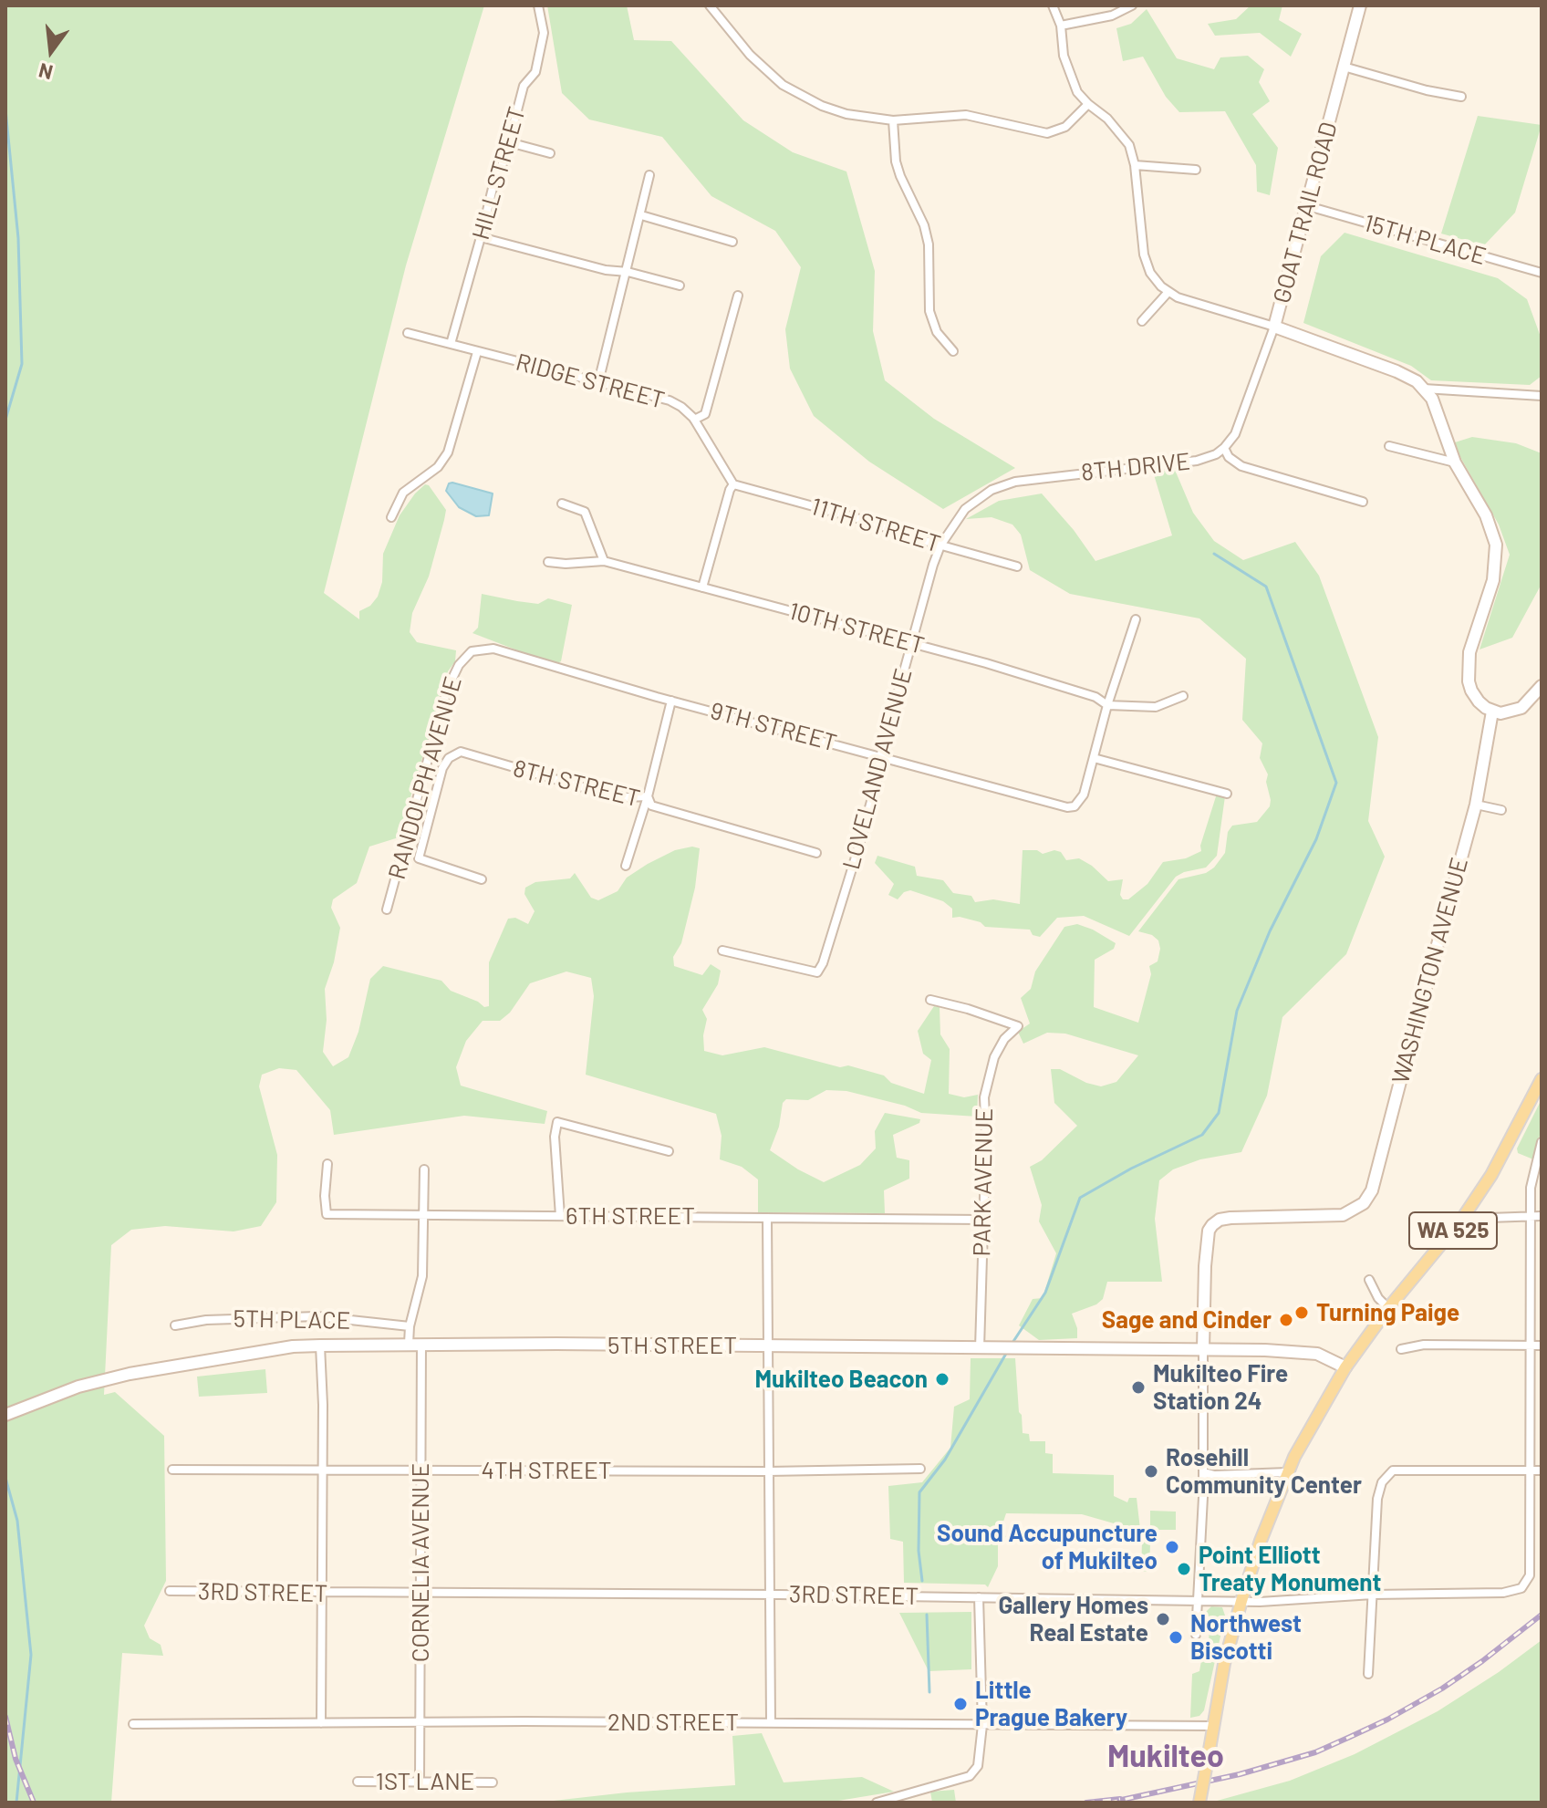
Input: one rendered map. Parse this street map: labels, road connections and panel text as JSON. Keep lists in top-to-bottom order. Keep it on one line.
{"streets":{"main road":["WA 525"],"street":["HILL STREET","GOAT TRAIL ROAD","15TH PLACE","RIDGE STREET","8TH DRIVE","11TH STREET","10TH STREET","9TH STREET","LOVELAND AVENUE","RANDOLPH AVENUE","8TH STREET","WASHINGTON AVENUE","PARK AVENUE","6TH STREET","5TH PLACE","5TH STREET","4TH STREET","CORNELIA AVENUE","3RD STREET","2ND STREET","1ST LANE"]},"crossings":[["HILL STREET","RIDGE STREET"],["GOAT TRAIL ROAD","15TH PLACE"],["GOAT TRAIL ROAD","8TH DRIVE"],["RIDGE STREET","11TH STREET"],["8TH DRIVE","11TH STREET"],["8TH DRIVE","LOVELAND AVENUE"],["11TH STREET","LOVELAND AVENUE"],["10TH STREET","LOVELAND AVENUE"],["9TH STREET","LOVELAND AVENUE"],["9TH STREET","RANDOLPH AVENUE"],["RANDOLPH AVENUE","8TH STREET"],["WASHINGTON AVENUE","5TH STREET"],["PARK AVENUE","6TH STREET"],["PARK AVENUE","5TH STREET"],["WA 525","5TH STREET"],["WA 525","3RD STREET"],["WA 525","2ND STREET"],["5TH STREET","CORNELIA AVENUE"],["4TH STREET","CORNELIA AVENUE"],["CORNELIA AVENUE","3RD STREET"],["CORNELIA AVENUE","2ND STREET"],["CORNELIA AVENUE","1ST LANE"]],"districts":["Mukilteo"],"places":["Turning Paige","Sage and Cinder","Mukilteo Beacon","Mukilteo Fire Station 24","Rosehill Community Center","Sound Accupuncture of Mukilteo","Point Elliott Treaty Monument","Gallery Homes Real Estate","Northwest Biscotti","Little Prague Bakery"],"north":"bottom"}
